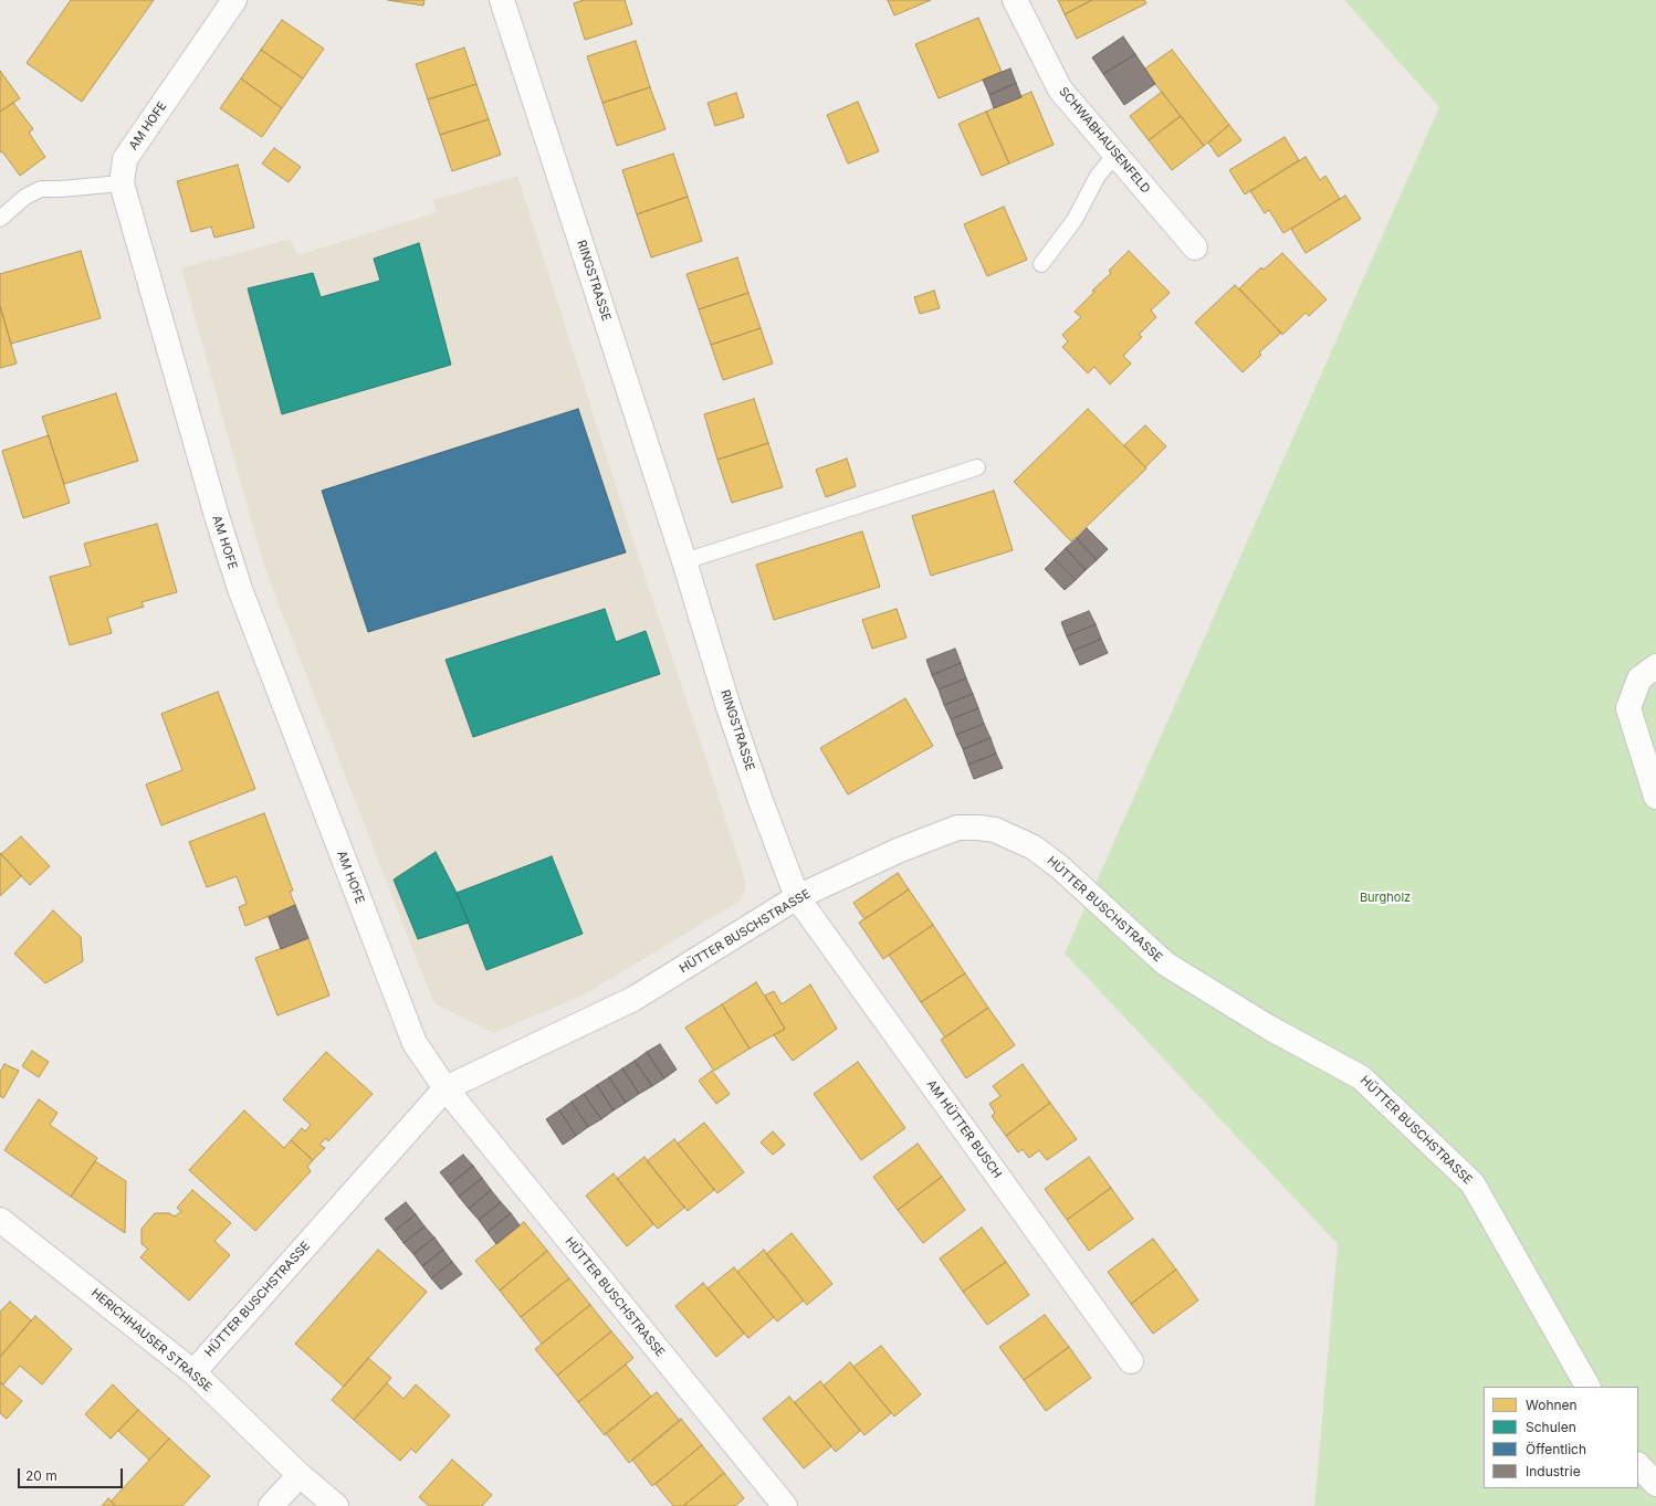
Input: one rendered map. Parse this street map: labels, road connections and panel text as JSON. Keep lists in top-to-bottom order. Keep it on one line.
{"streets":{"street":["AM HOFE","SCHWABHAUSENFELD","RINGSTRASSE","HÜTTER BUSCHSTRASSE","AM HÜTTER BUSCH","HERICHHAUSER STRASSE"]},"crossings":[["AM HOFE","HÜTTER BUSCHSTRASSE"],["RINGSTRASSE","HÜTTER BUSCHSTRASSE"],["RINGSTRASSE","AM HÜTTER BUSCH"],["HÜTTER BUSCHSTRASSE","AM HÜTTER BUSCH"],["HÜTTER BUSCHSTRASSE","HERICHHAUSER STRASSE"]],"parks":["Burgholz"],"legend":["Wohnen","Schulen","Öffentlich","Industrie"],"scale_bar":"20 m"}
